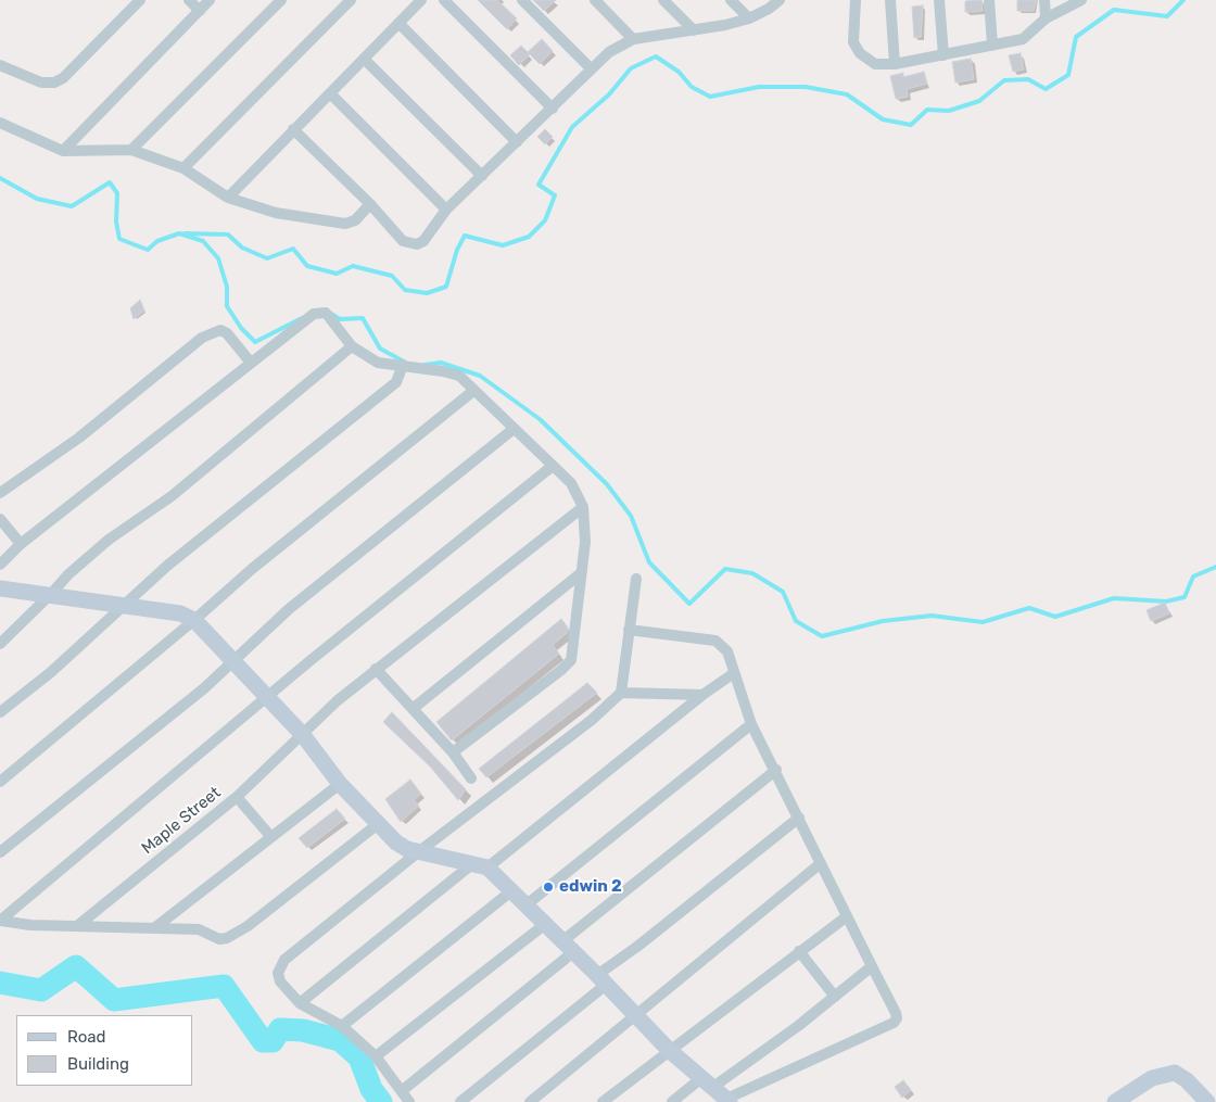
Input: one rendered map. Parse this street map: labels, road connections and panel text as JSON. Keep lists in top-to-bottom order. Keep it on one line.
{"streets":{"street":["Maple Street"]},"places":["edwin 2"],"legend":["Road","Building"]}
